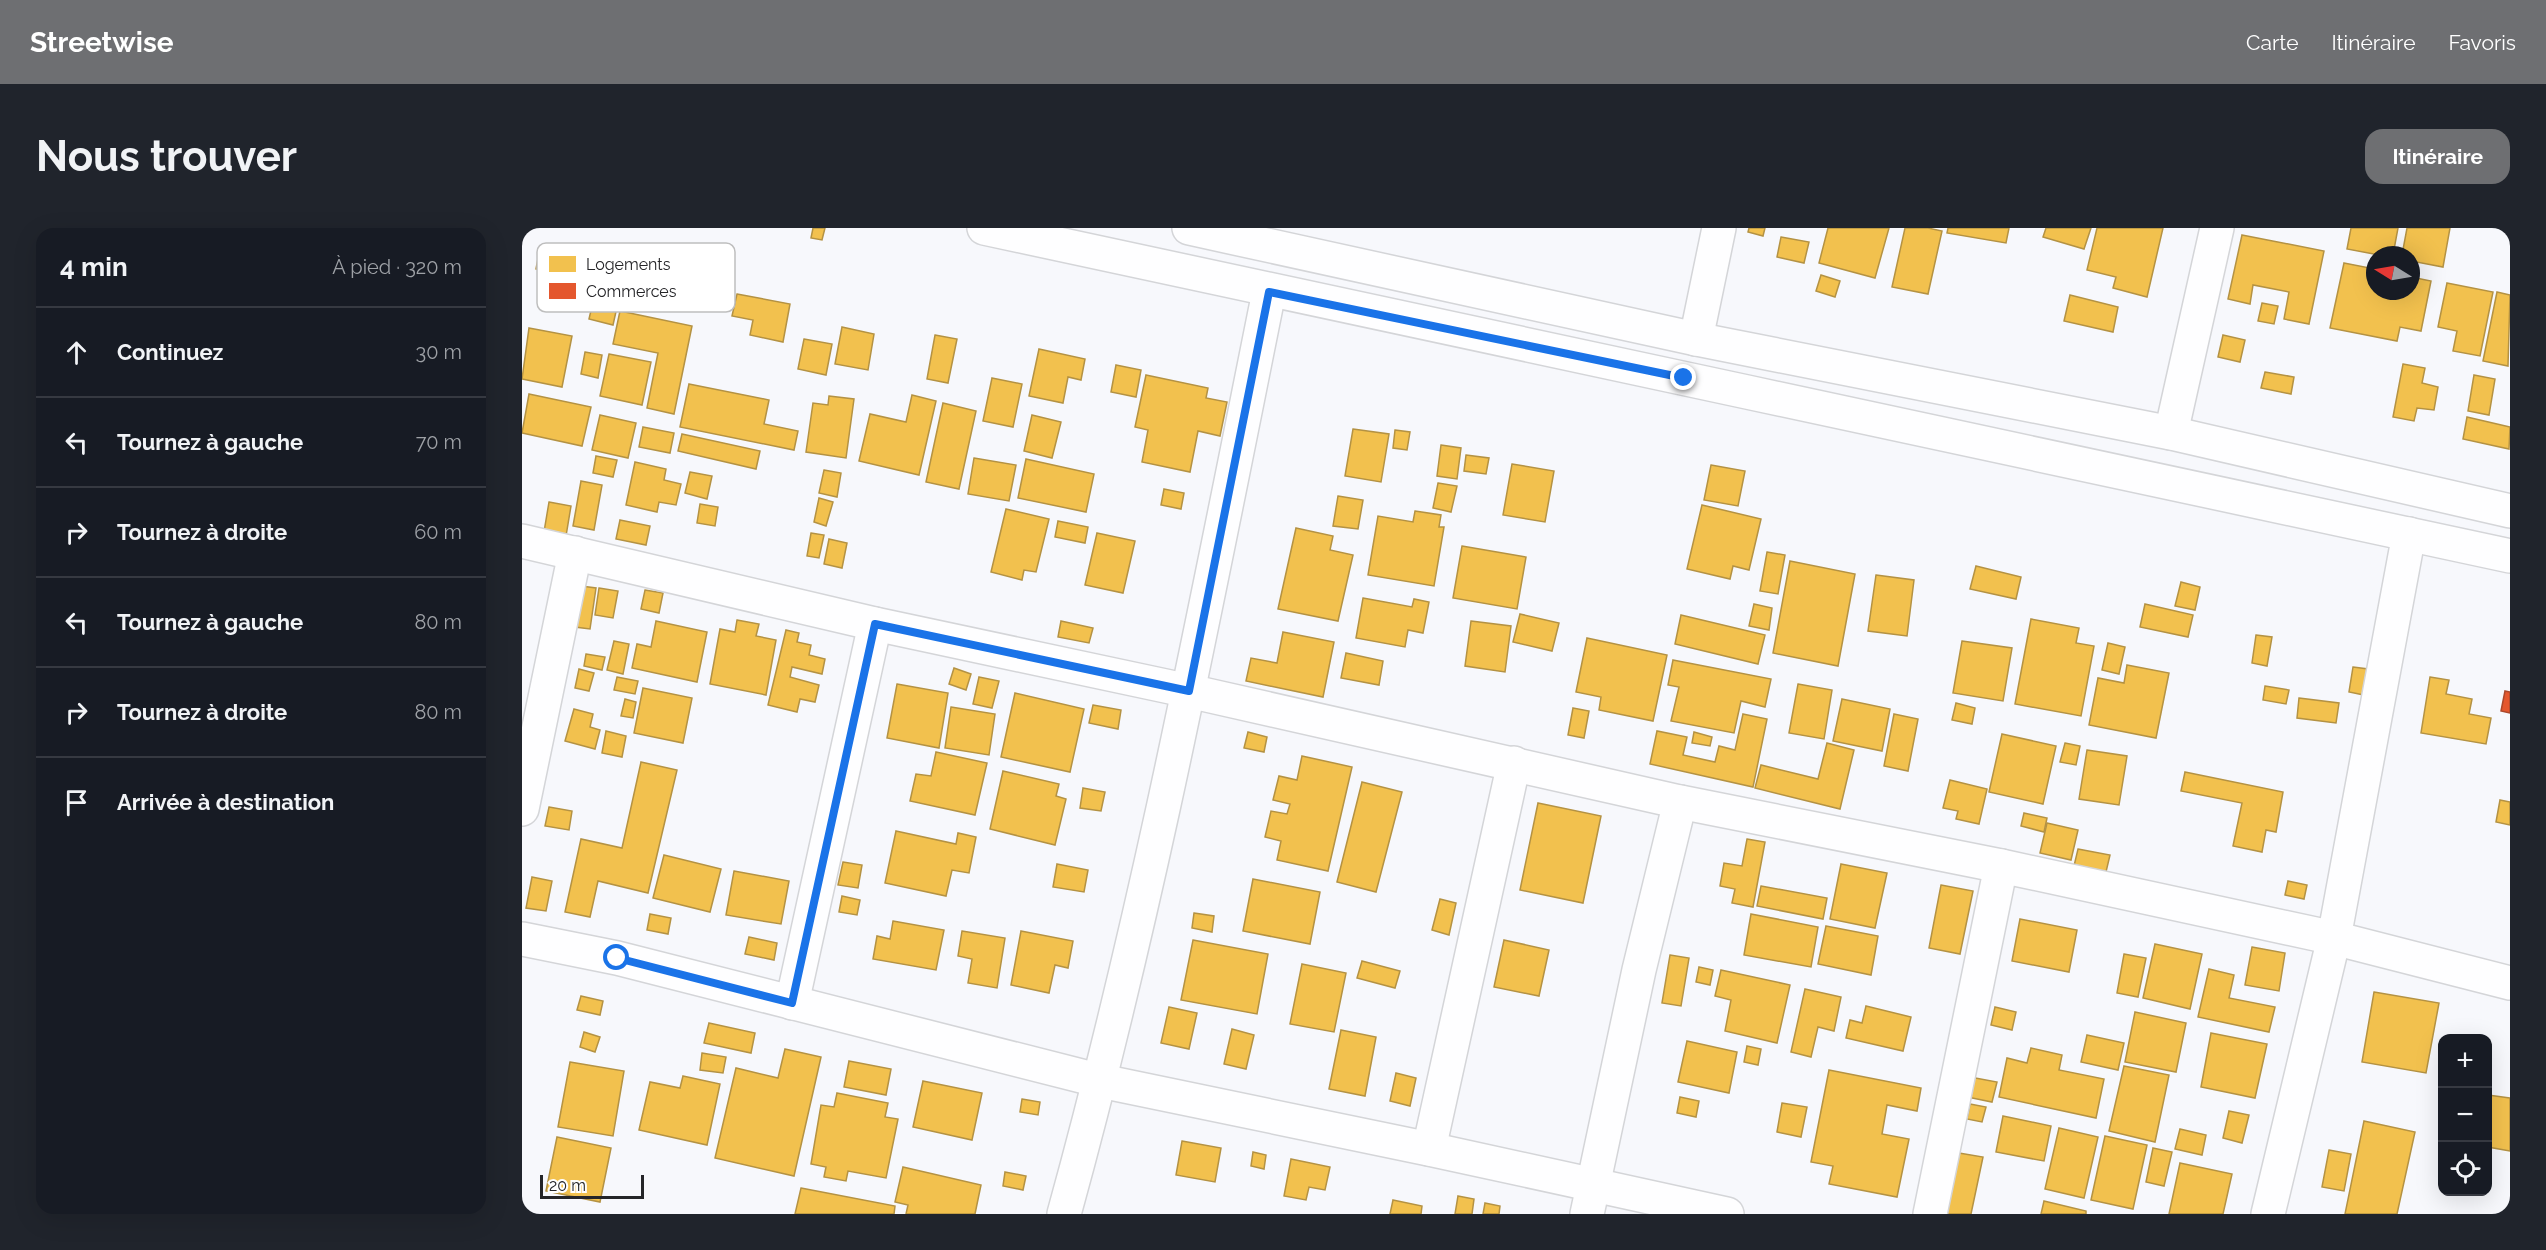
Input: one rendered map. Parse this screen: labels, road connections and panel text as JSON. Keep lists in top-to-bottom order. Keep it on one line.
{"legend":["Logements","Commerces"],"scale_bar":"20 m","north":"left","page":{"header":"Streetwise","nav":["Carte","Itinéraire","Favoris"],"buttons":"Itinéraire","title":"Nous trouver","heading":["4 min","À pied · 320 m"],"list":[["Continuez","30 m"],["Tournez à gauche","70 m"],["Tournez à droite","60 m"],["Tournez à gauche","80 m"],["Tournez à droite","80 m"],"Arrivée à destination"],"map_buttons":["+","−"],"scale":"20 m"}}
